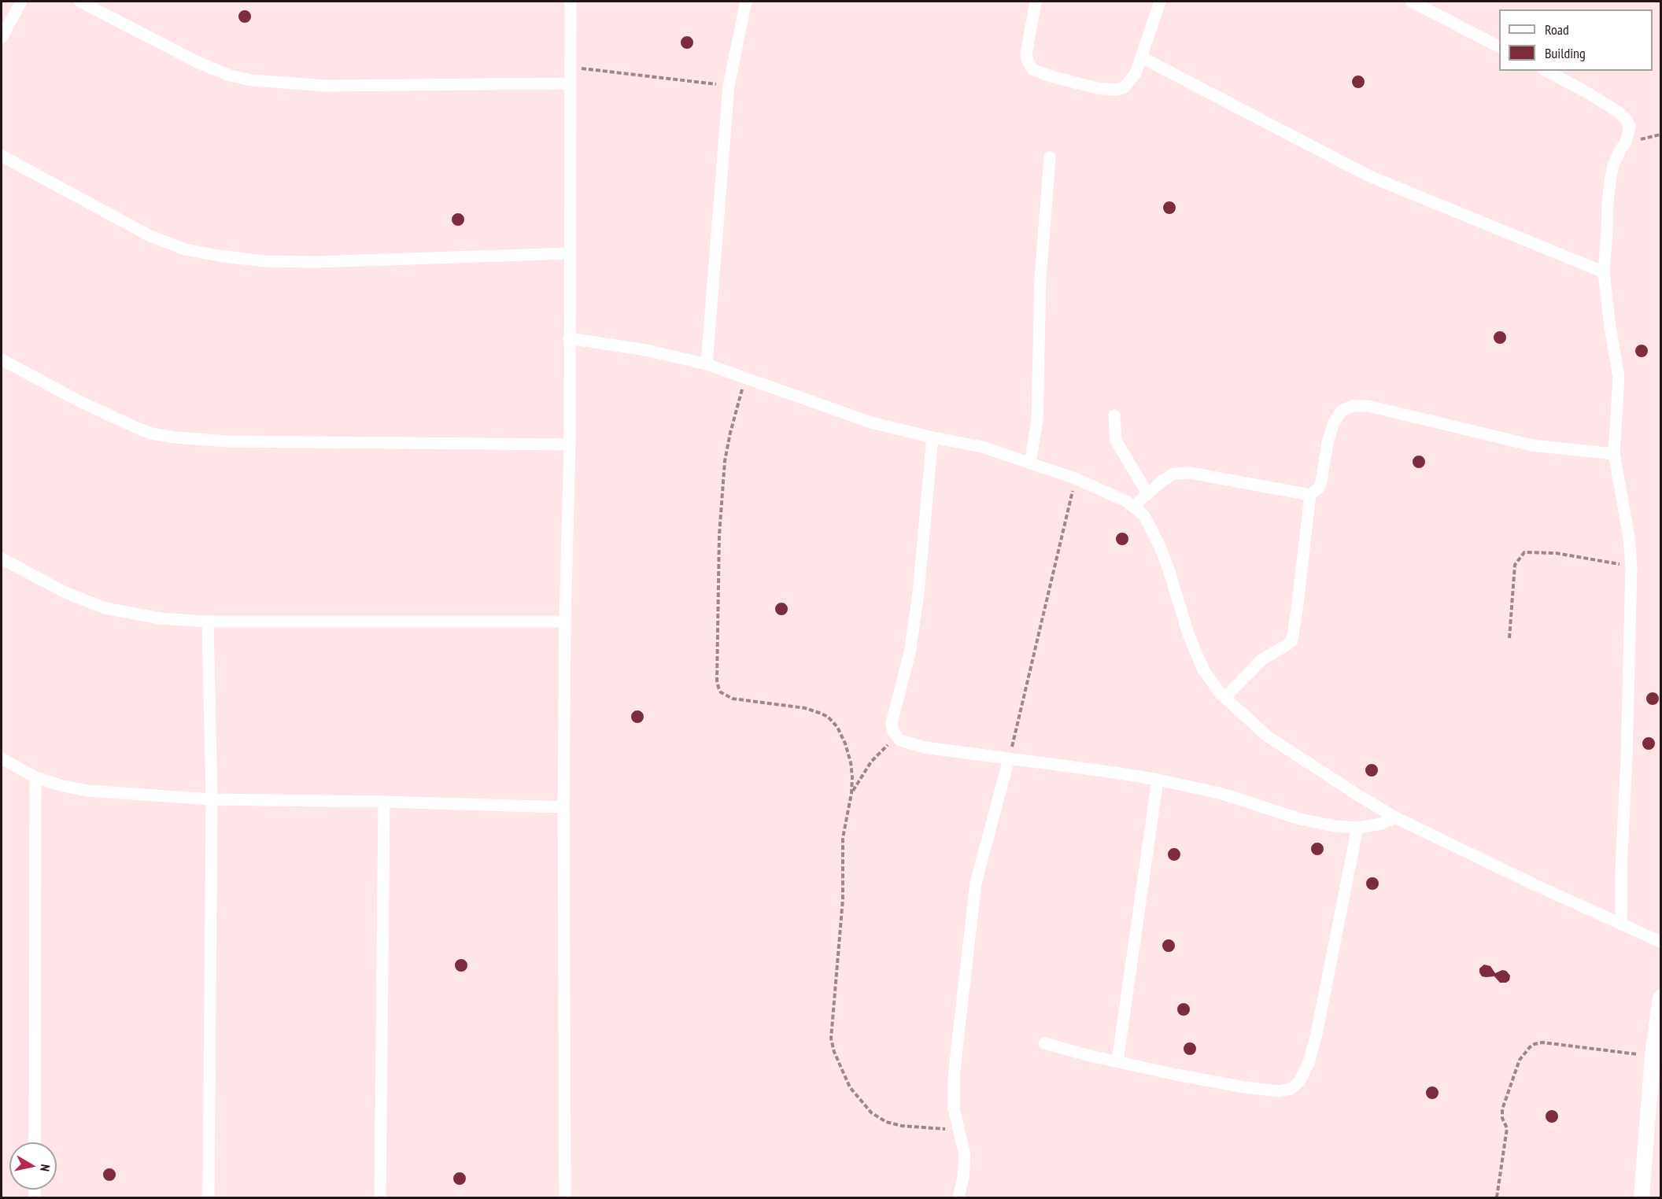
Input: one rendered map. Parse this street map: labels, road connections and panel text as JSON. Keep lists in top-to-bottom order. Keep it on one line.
{"legend":["Road","Building"],"north":"right"}
